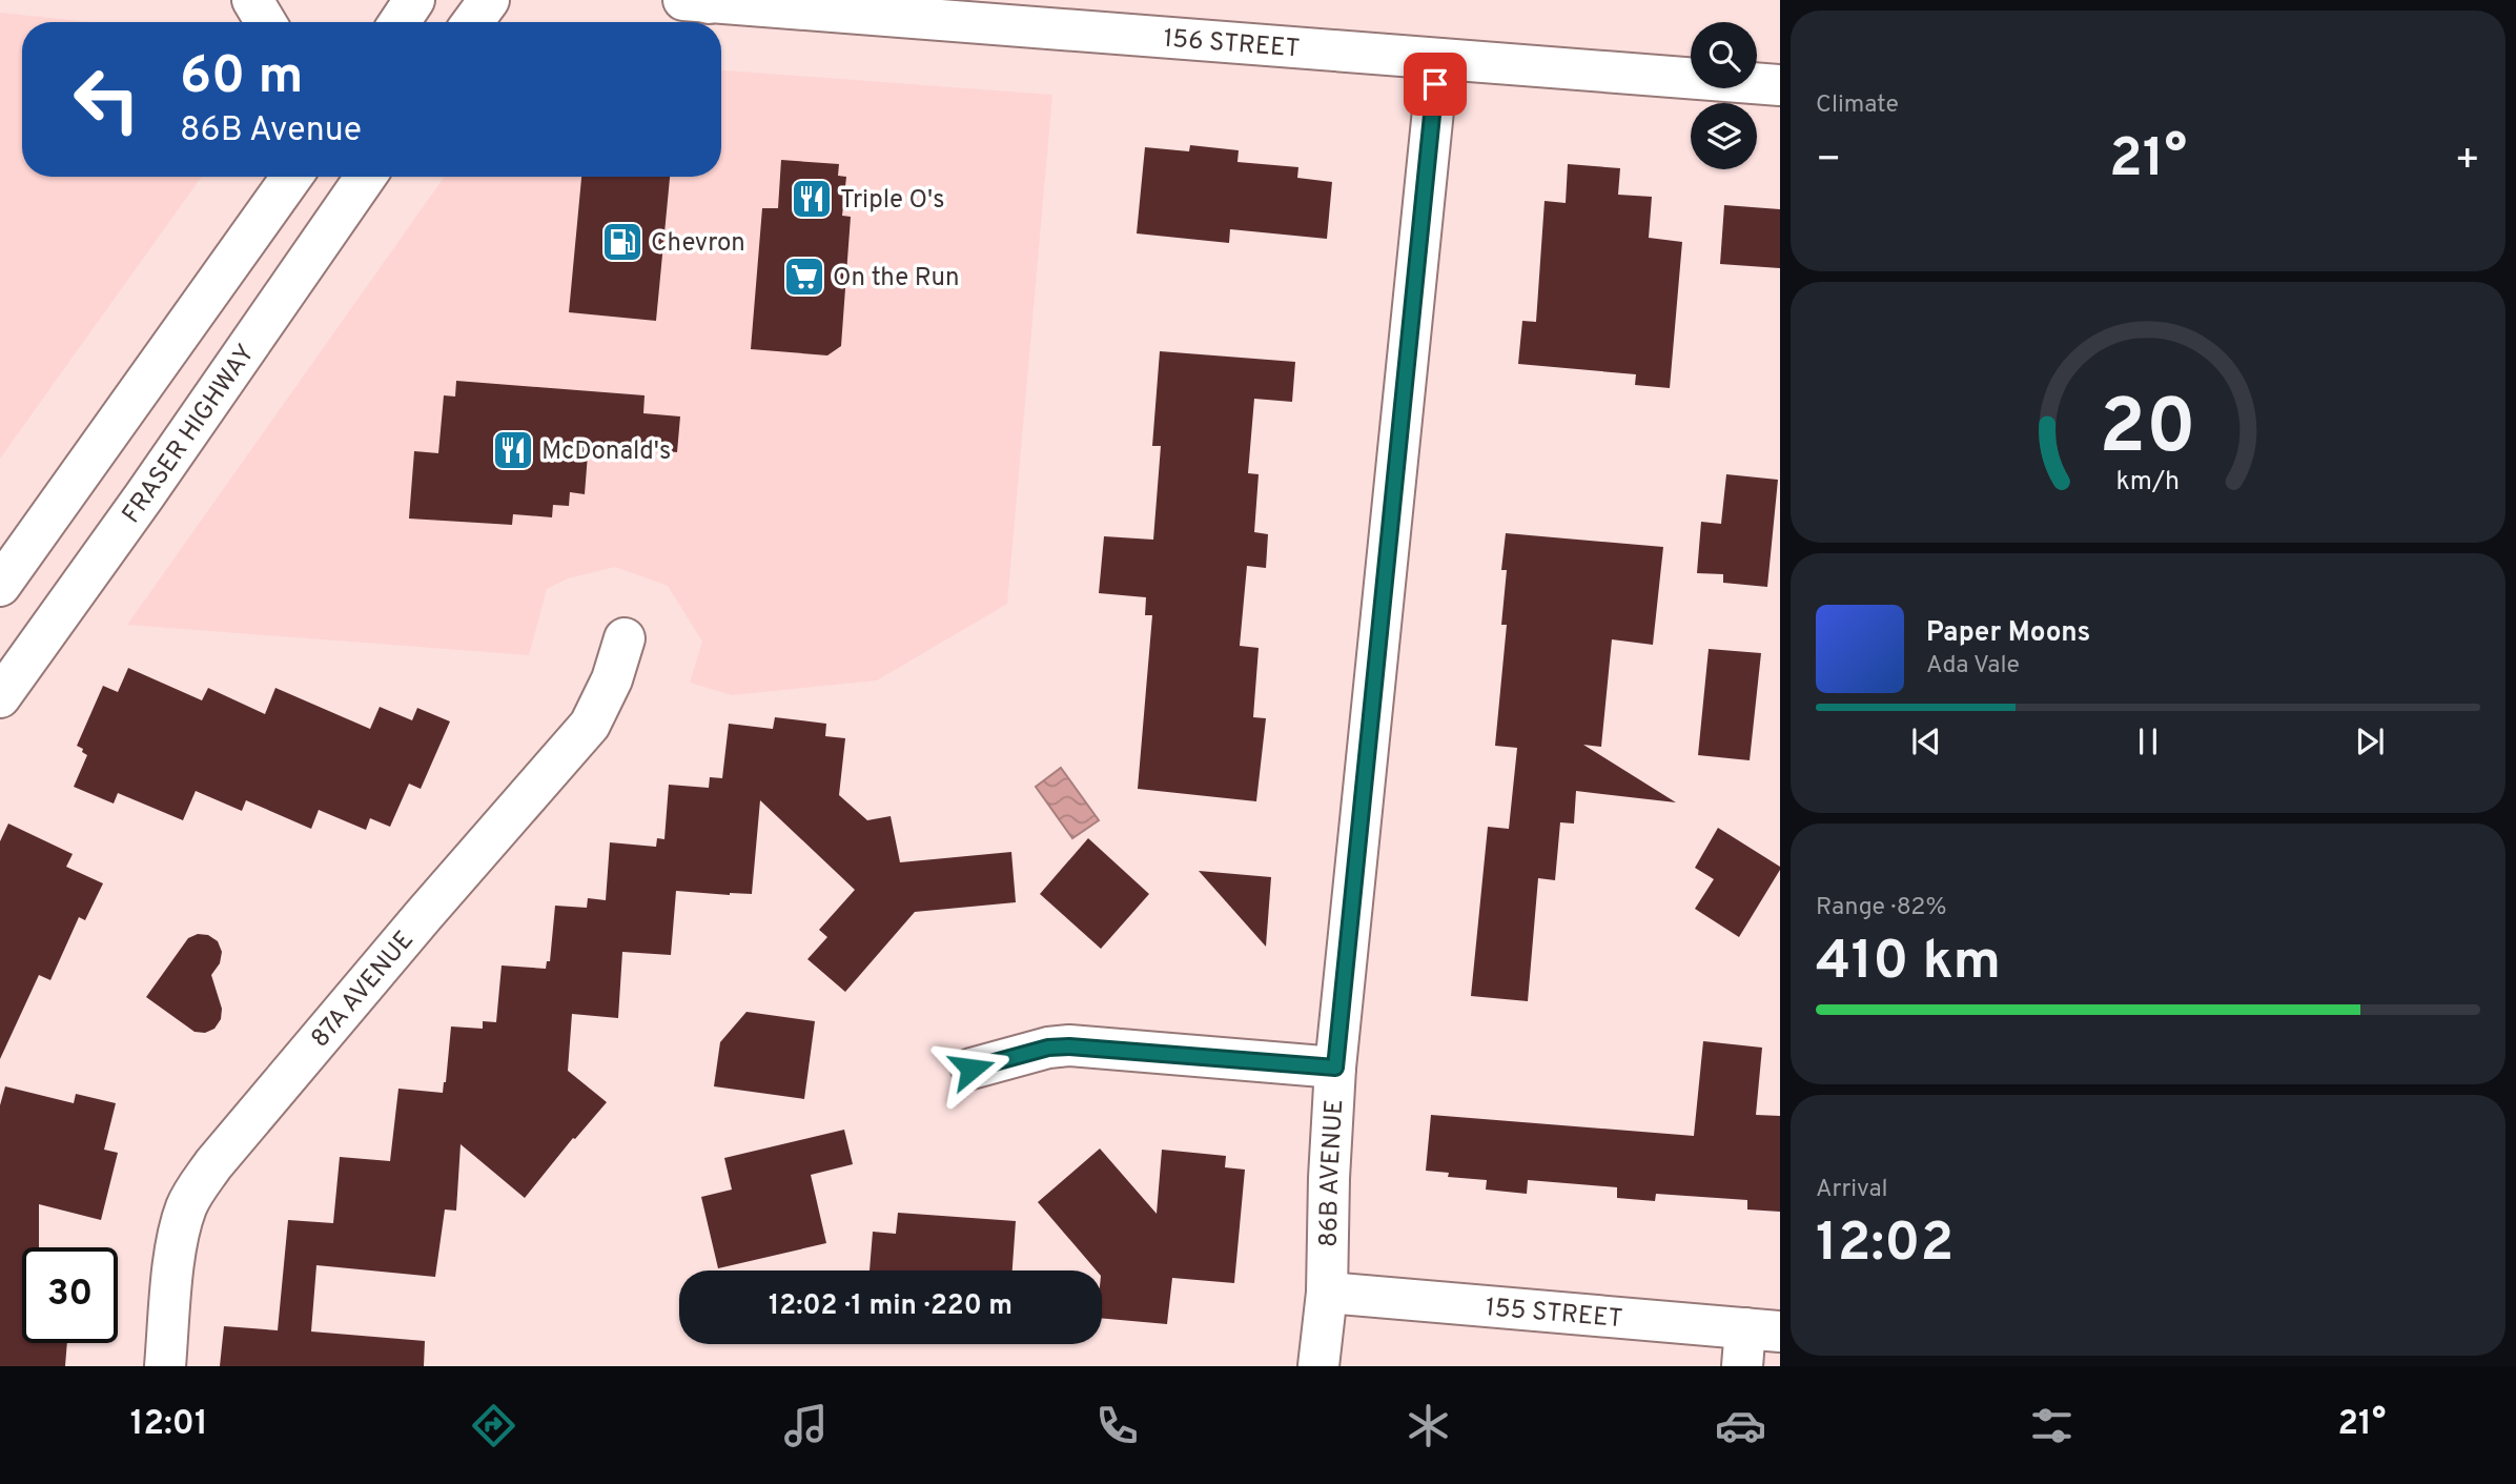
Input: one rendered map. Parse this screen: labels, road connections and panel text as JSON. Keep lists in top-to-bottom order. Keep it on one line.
{"streets":{"street":["156 STREET","FRASER HIGHWAY","87A AVENUE","86B AVENUE","155 STREET"]},"crossings":[["156 STREET","86B AVENUE"],["86B AVENUE","155 STREET"]],"places":{"restaurant":["Triple O's","McDonald's"],"fuel station":["Chevron"],"supermarket":["On the Run"]},"page":{"tile":["Climate",["Range · 82%","410 km"],["Arrival","12:02"]],"turn":["60 m","86B Avenue"],"heat":["−","21°","+"],"song":["Paper Moons","Ada Vale"],"limit":"30","trip":"12:02 · 1 min · 220 m","tabs":["12:01","21°"],"gauge":["20","km/h"]}}
